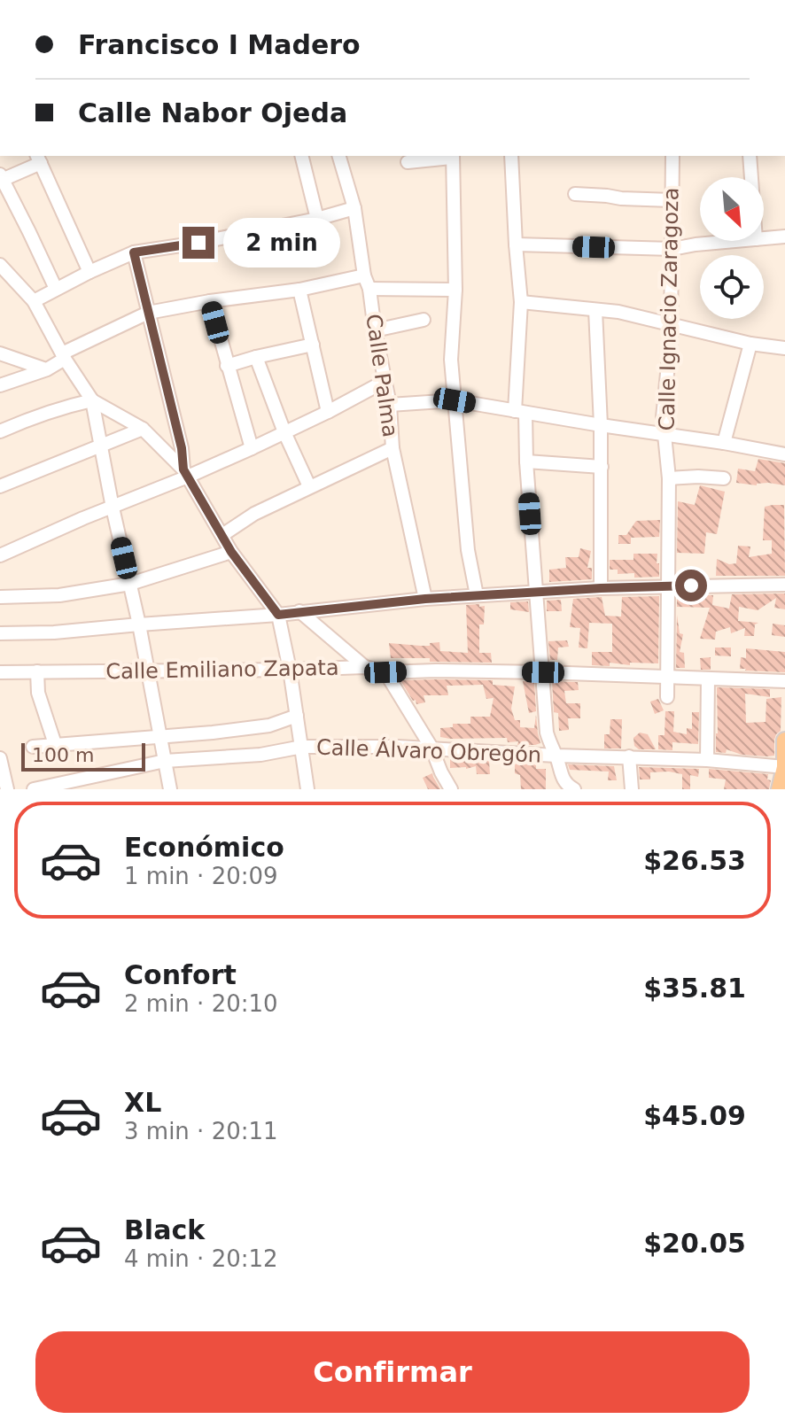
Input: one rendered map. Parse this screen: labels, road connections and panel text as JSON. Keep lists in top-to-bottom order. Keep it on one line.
{"streets":{"street":["Calle Ignacio Zaragoza","Calle Palma","Calle Emiliano Zapata","Calle Álvaro Obregón"]},"crossings":[["Calle Ignacio Zaragoza","Calle Emiliano Zapata"]],"scale_bar":"100 m","north":"bottom right","page":{"banner":["Francisco I Madero","Calle Nabor Ojeda"],"bubble":"2 min","scale":"100 m","list":[{"name":"Económico","note":"1 min · 20:09","value":"$26.53"},{"name":"Confort","note":"2 min · 20:10","value":"$35.81"},{"name":"XL","note":"3 min · 20:11","value":"$45.09"},{"name":"Black","note":"4 min · 20:12","value":"$20.05"}],"buttons":"Confirmar"}}
